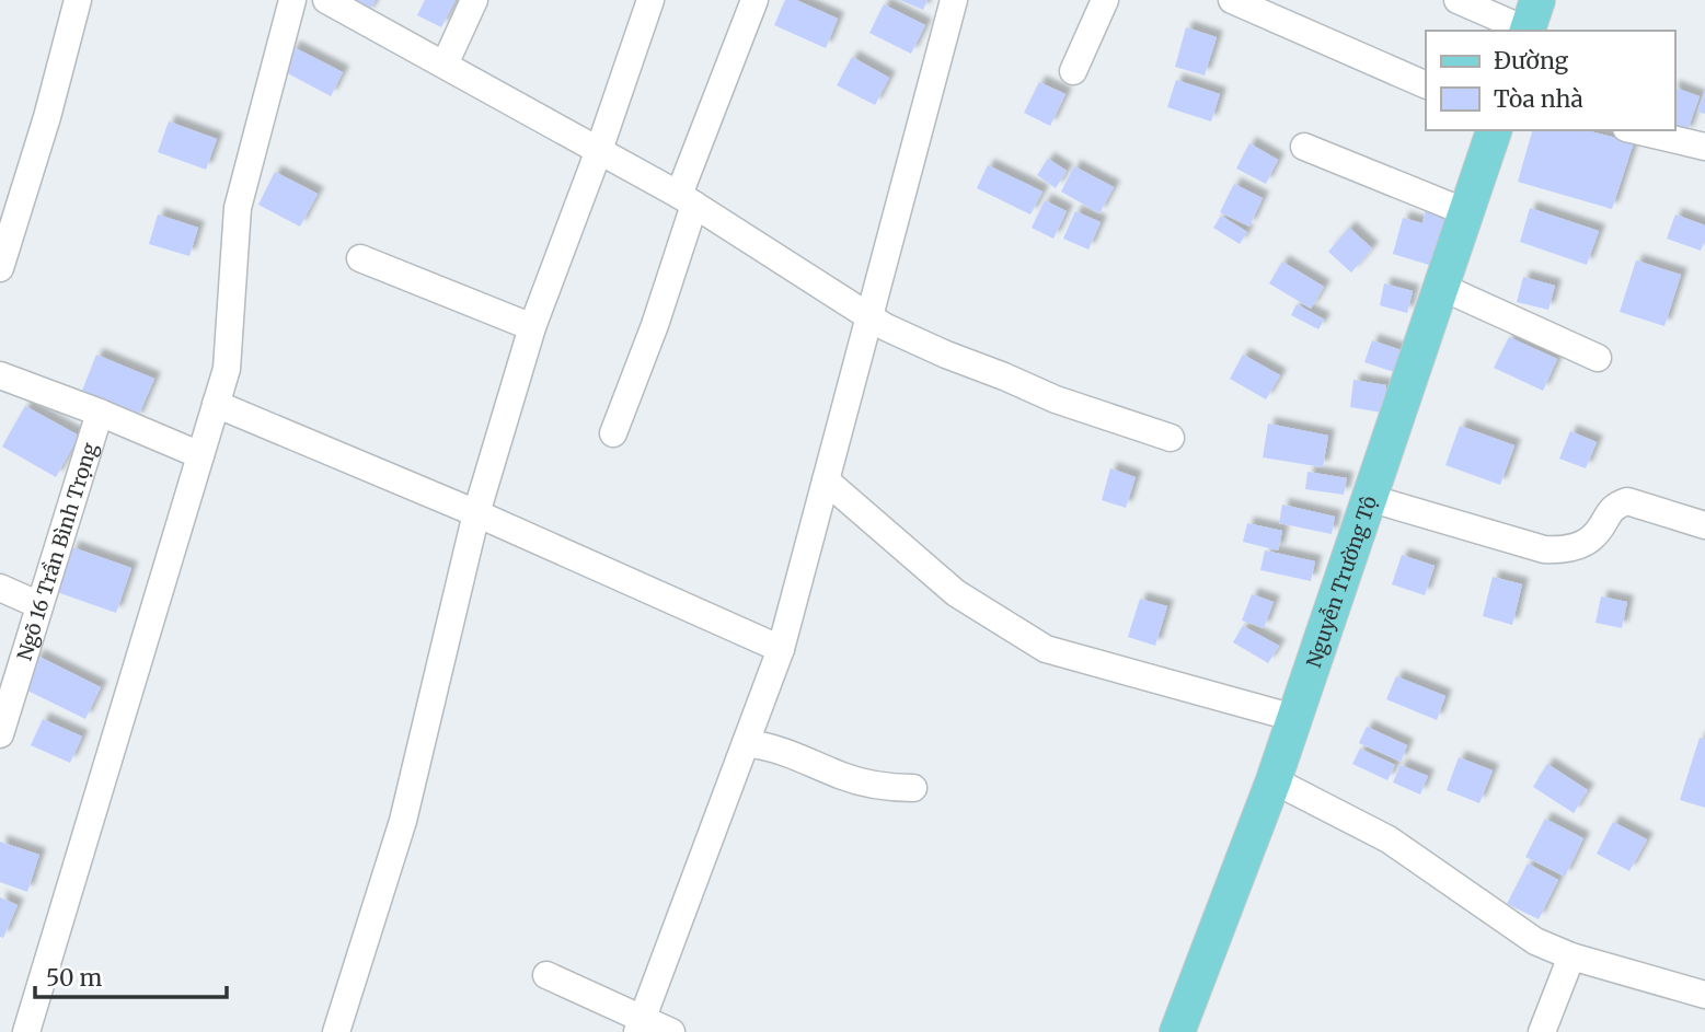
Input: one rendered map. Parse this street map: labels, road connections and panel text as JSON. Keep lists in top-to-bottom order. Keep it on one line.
{"streets":{"main road":["Nguyễn Trường Tộ"],"street":["Ngõ 16 Trần Bình Trọng"]},"legend":["Đường","Tòa nhà"],"scale_bar":"50 m"}
